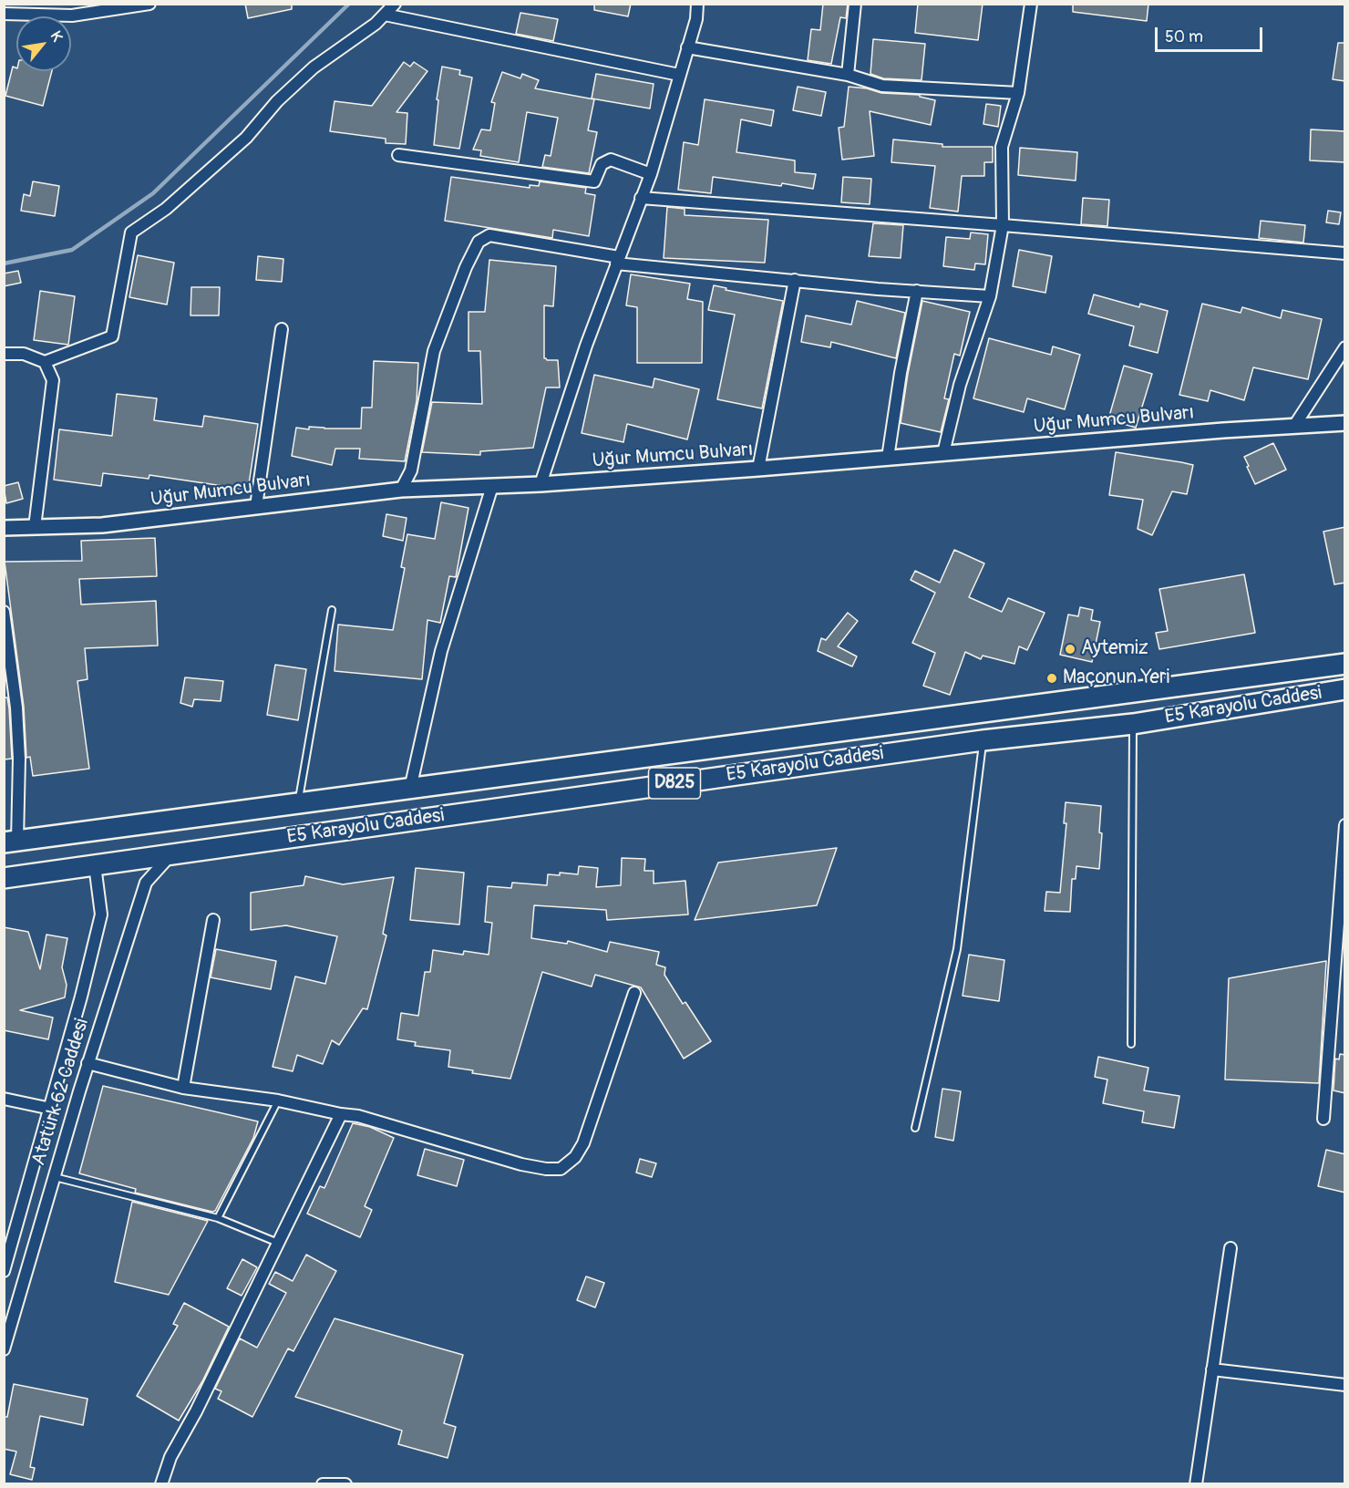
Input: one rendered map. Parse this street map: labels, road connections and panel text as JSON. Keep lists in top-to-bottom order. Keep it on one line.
{"streets":{"highway":["E5 Karayolu Caddesi","D825"],"street":["Uğur Mumcu Bulvarı","Atatürk 62 Caddesi"]},"crossings":[["E5 Karayolu Caddesi","Atatürk 62 Caddesi"]],"places":["Aytemiz","Maçonun Yeri"],"scale_bar":"50 m","north":"top right"}
